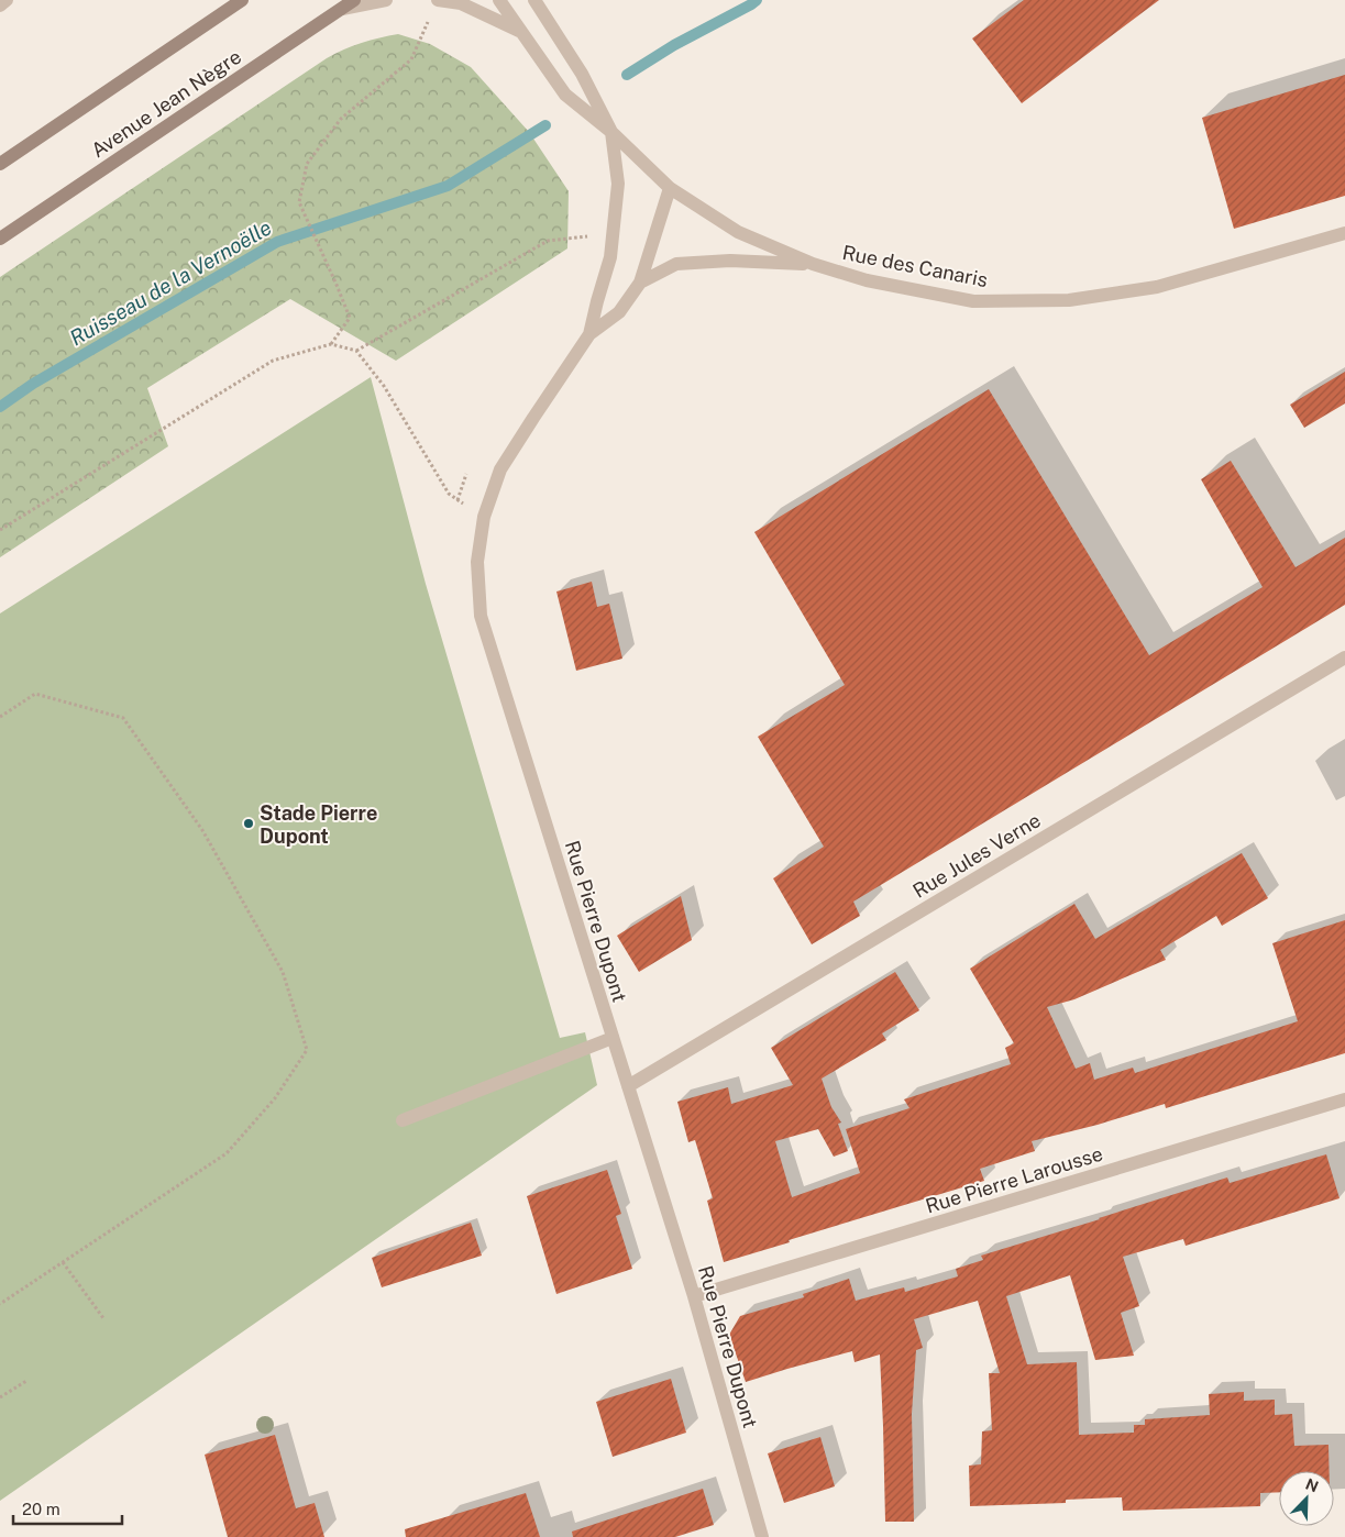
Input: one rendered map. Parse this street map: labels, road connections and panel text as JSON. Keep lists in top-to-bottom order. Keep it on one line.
{"streets":{"main road":["Avenue Jean Nègre"],"street":["Rue des Canaris","Rue Jules Verne","Rue Pierre Dupont","Rue Pierre Larousse"]},"crossings":[["Rue Jules Verne","Rue Pierre Dupont"],["Rue Pierre Dupont","Rue Pierre Larousse"]],"water":["Ruisseau de la Vernoëlle"],"places":["Stade Pierre Dupont"],"scale_bar":"20 m","north":"top right"}
